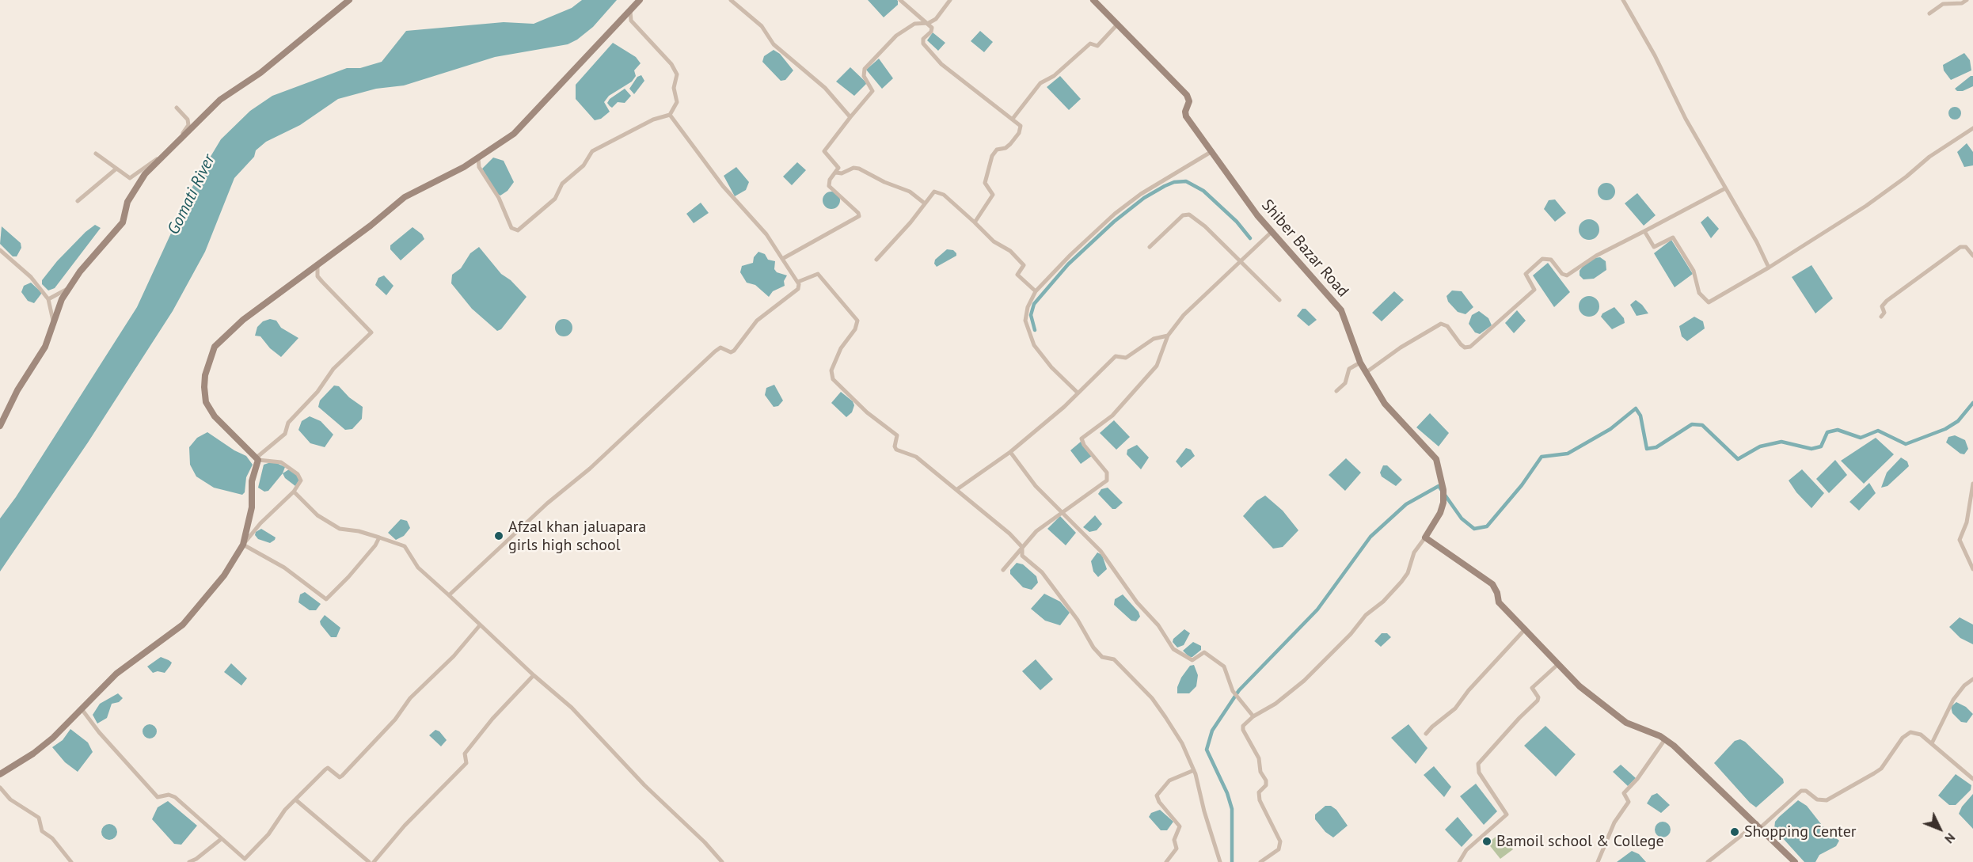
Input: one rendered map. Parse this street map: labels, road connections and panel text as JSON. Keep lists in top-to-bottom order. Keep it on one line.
{"streets":{"street":["Shiber Bazar Road"]},"water":["Gomati River"],"places":["Afzal khan jaluapara girls high school","Shopping Center","Bamoil school & College"],"north":"bottom right"}
